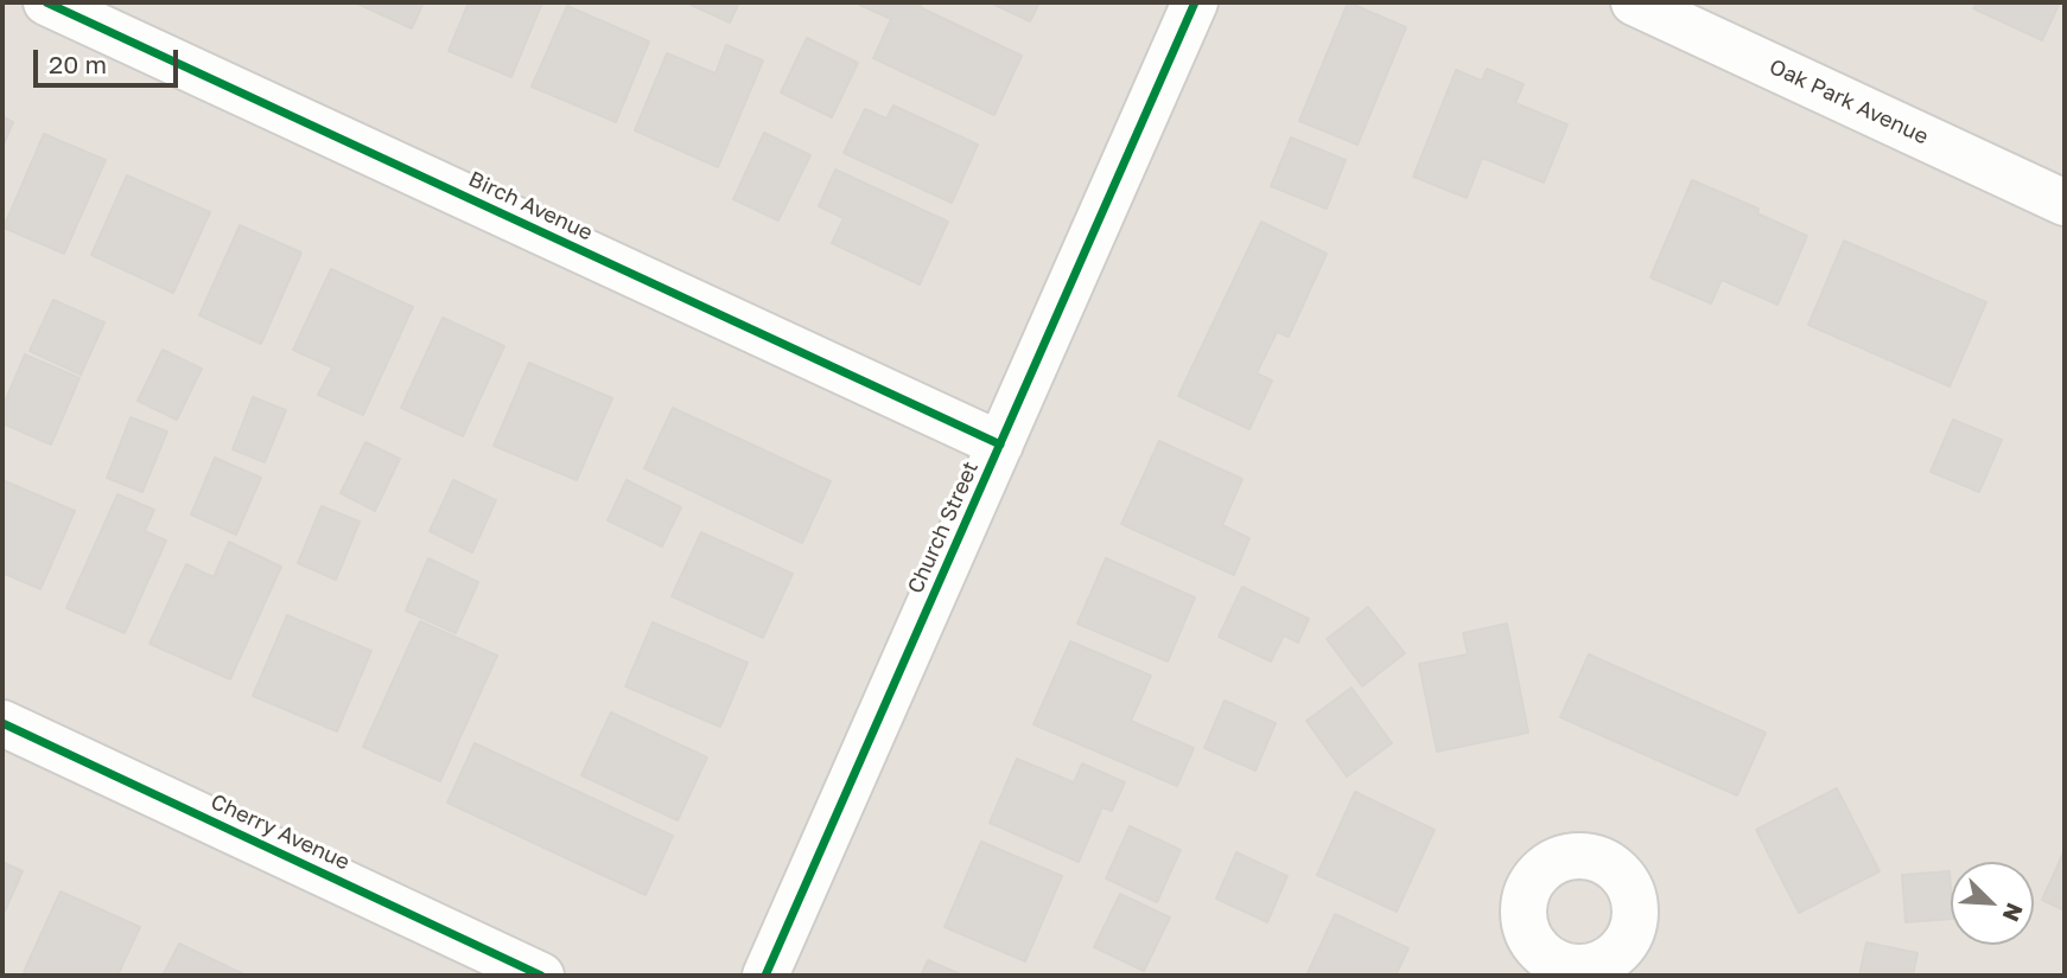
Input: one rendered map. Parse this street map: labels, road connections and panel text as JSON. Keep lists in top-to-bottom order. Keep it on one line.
{"streets":{"street":["Oak Park Avenue","Birch Avenue","Church Street","Cherry Avenue"]},"crossings":[["Birch Avenue","Church Street"]],"scale_bar":"20 m","north":"bottom right"}
